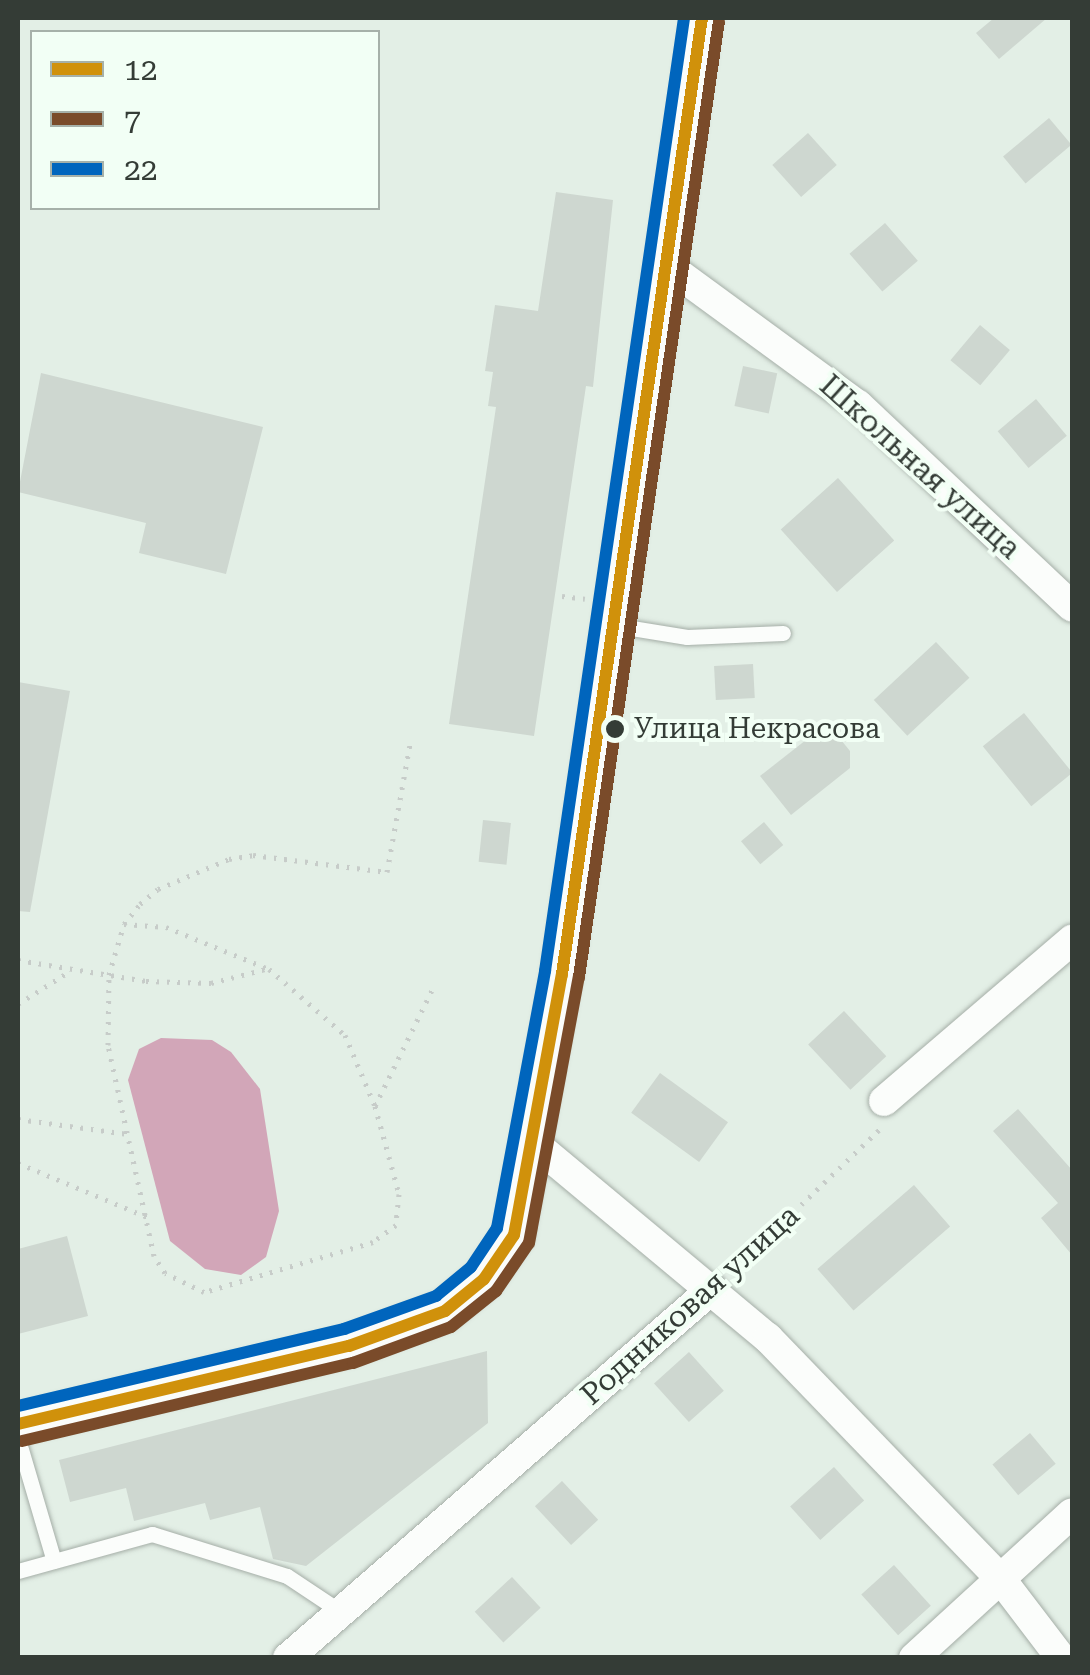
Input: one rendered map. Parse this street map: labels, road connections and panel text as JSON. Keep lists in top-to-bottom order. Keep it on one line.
{"streets":{"street":["Школьная улица","Родниковая улица"]},"places":["Улица Некрасова"],"lines":["transit line 12","transit line 22","transit line 7"],"legend":["12","7","22"]}
